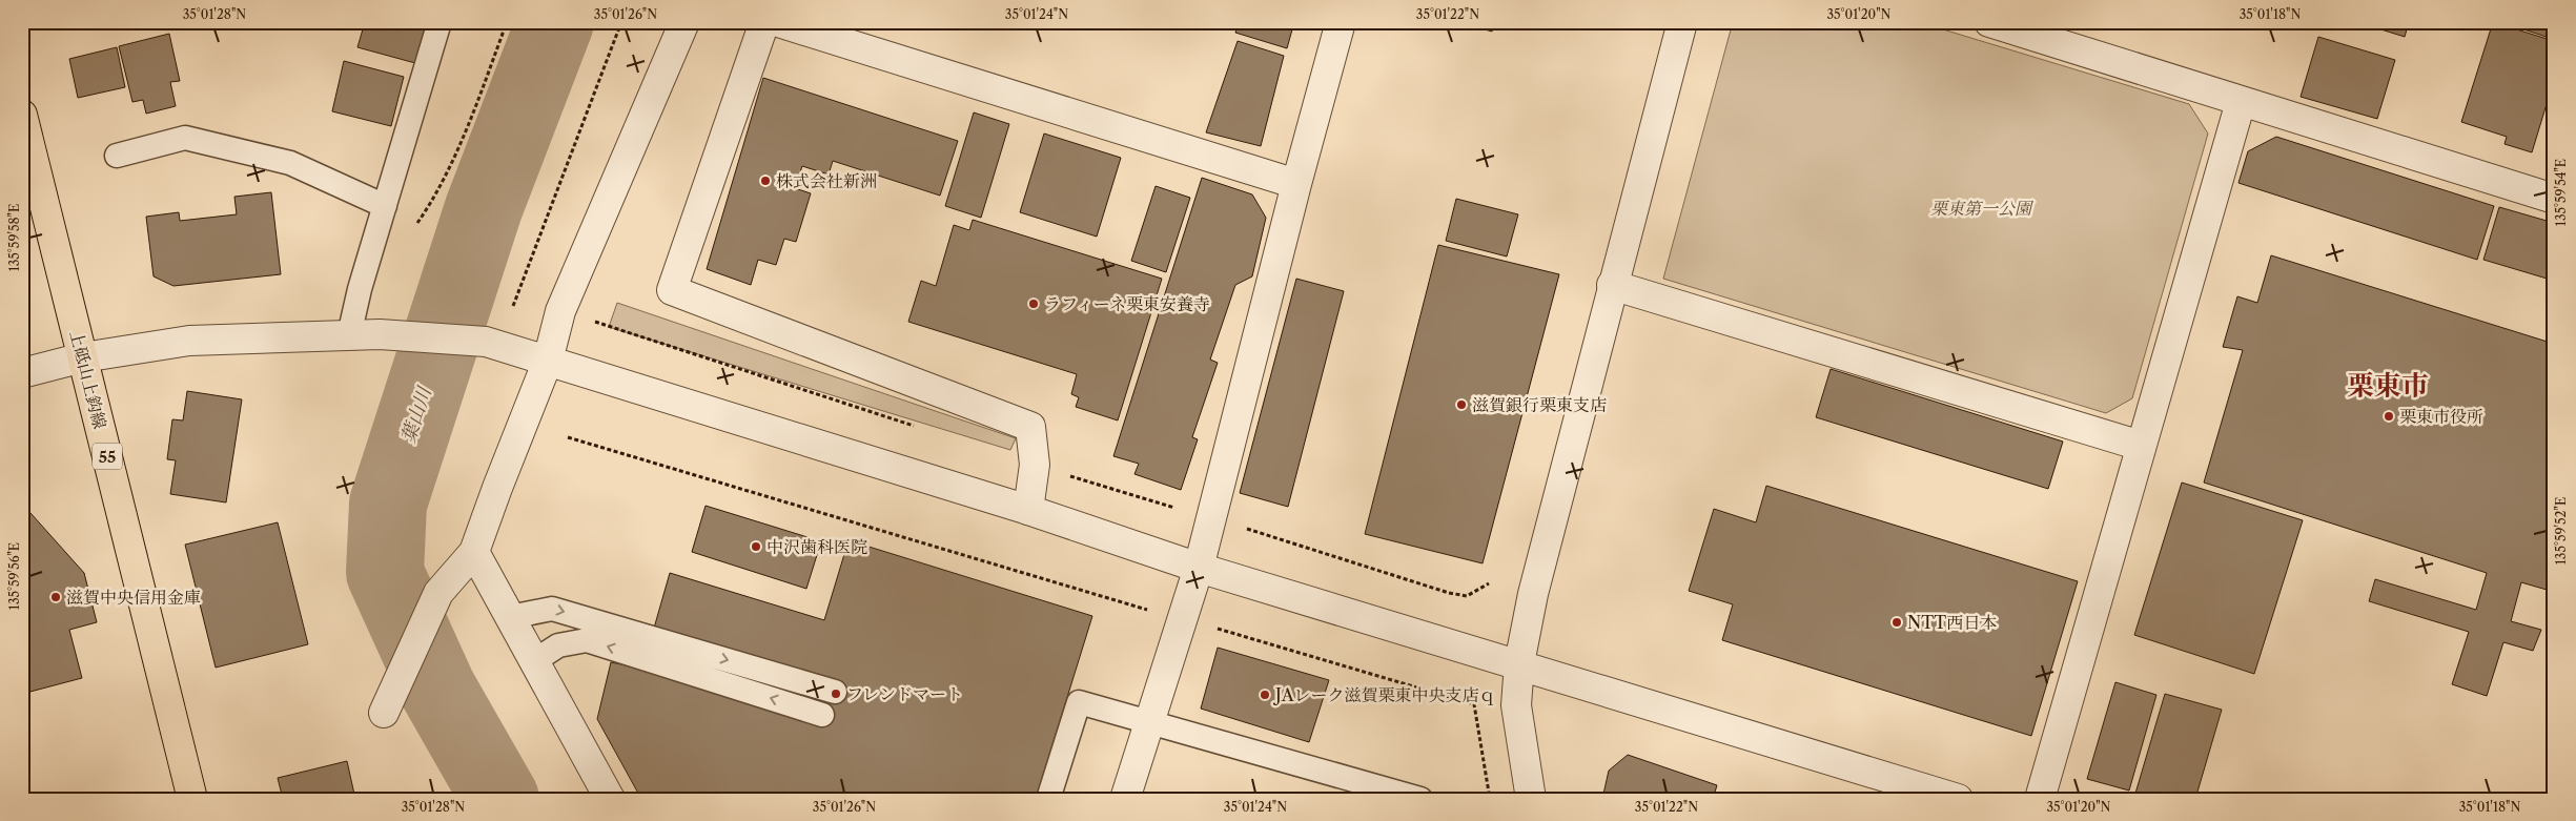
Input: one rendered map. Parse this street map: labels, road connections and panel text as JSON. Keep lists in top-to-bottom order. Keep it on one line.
{"streets":{"main road":["上砥山上鈎線","55"]},"districts":["栗東市"],"water":["葉山川"],"parks":["栗東第一公園"],"places":["株式会社新洲","ラフィーネ栗東安養寺","滋賀銀行栗東支店","栗東市役所","中沢歯科医院","滋賀中央信用金庫","NTT西日本","フレンドマート","JAレーク滋賀栗東中央支店ｑ"],"coordinates":["35°01'28\"N","35°01'26\"N","35°01'24\"N","35°01'22\"N","35°01'20\"N","35°01'18\"N","135°59'54\"E","135°59'58\"E","135°59'52\"E","135°59'56\"E"]}
